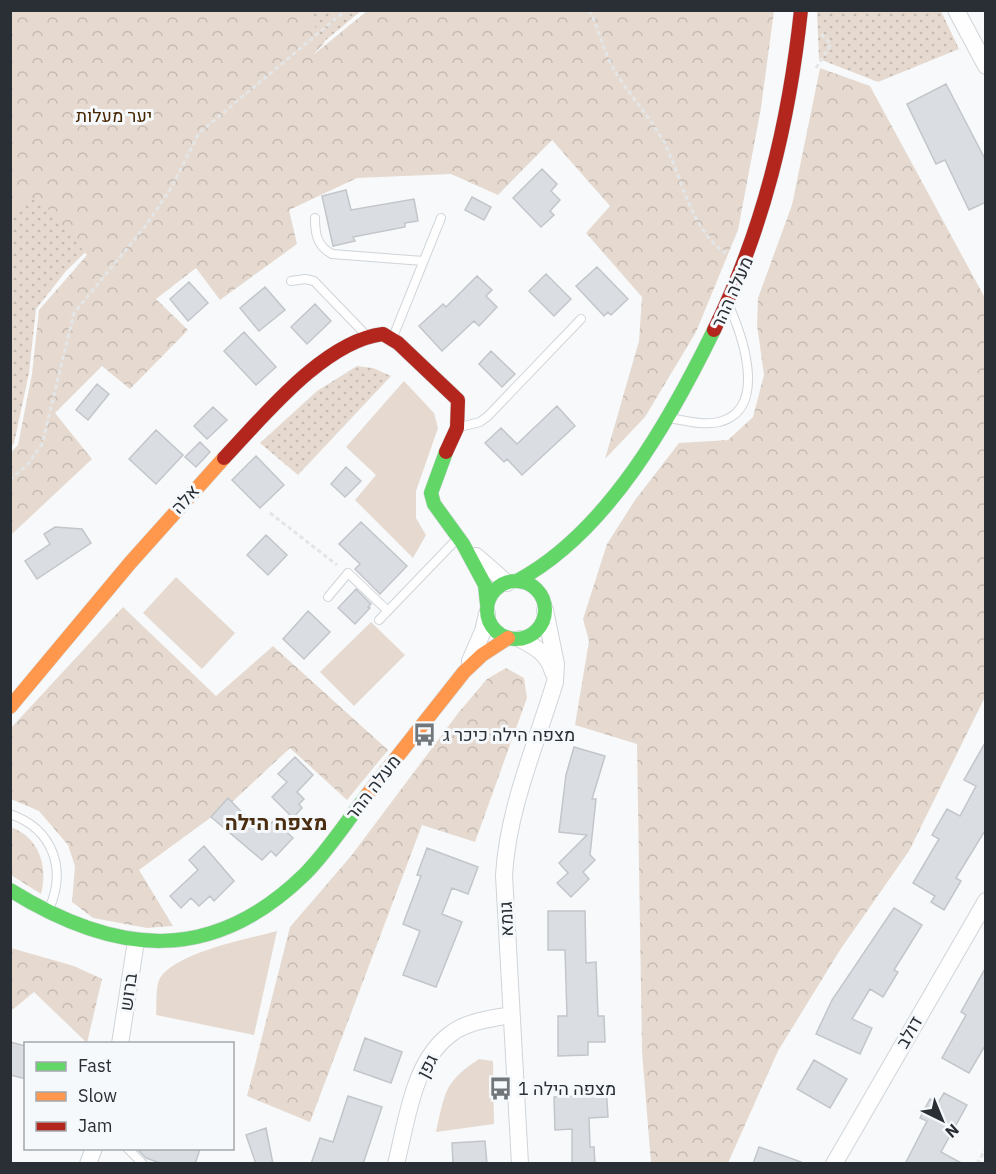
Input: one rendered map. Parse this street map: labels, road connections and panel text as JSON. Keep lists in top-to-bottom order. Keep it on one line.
{"streets":{"street":["מעלה ההר","אלה","גומא","ברוש","דולב","גפן"]},"crossings":[["מעלה ההר","ברוש"],["גומא","גפן"]],"districts":["מצפה הילה"],"parks":["יער מעלות"],"places":{"bus stop":["מצפה הילה כיכר ג","מצפה הילה 1"]},"legend":["Fast","Slow","Jam"],"north":"bottom right"}
